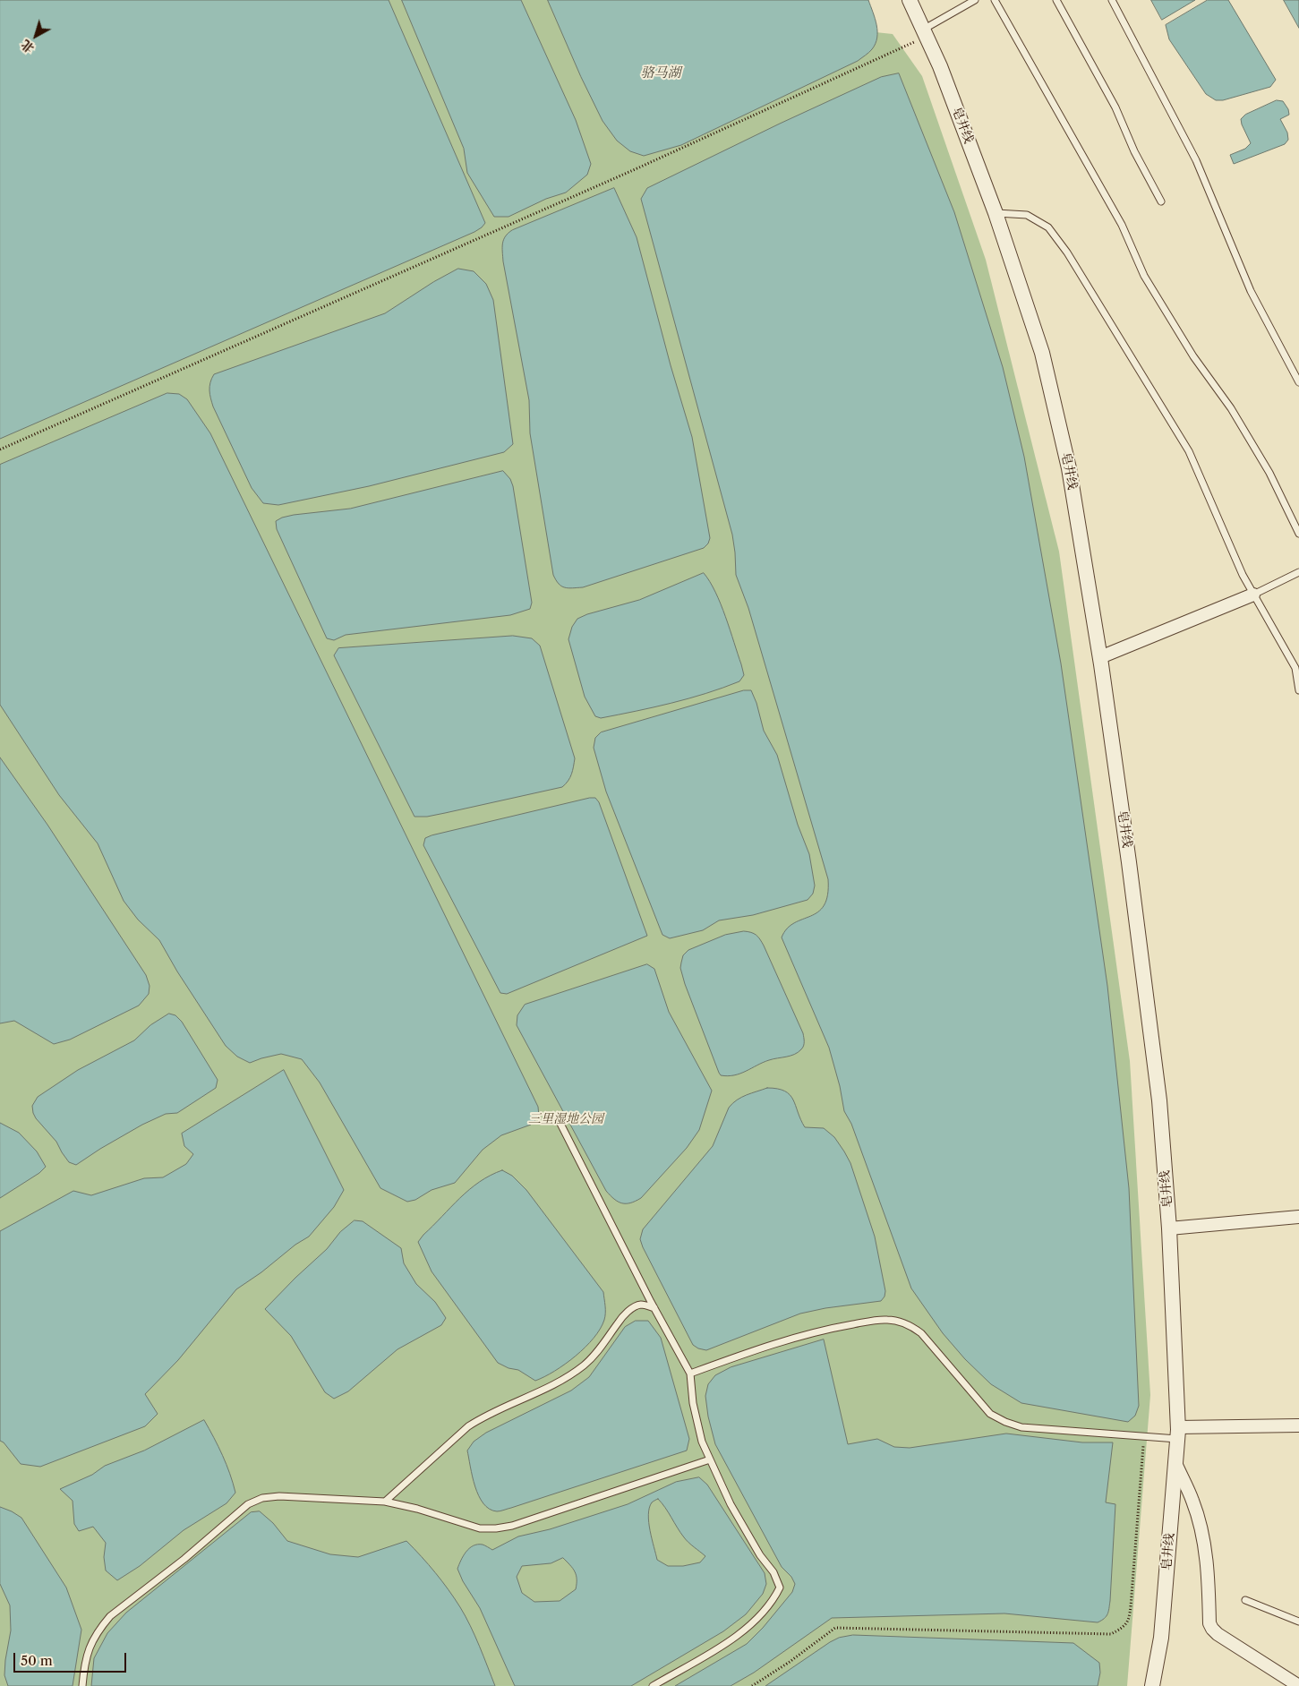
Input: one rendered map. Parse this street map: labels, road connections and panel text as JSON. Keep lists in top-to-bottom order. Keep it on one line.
{"streets":{"street":["皂井线"]},"water":["骆马湖"],"parks":["三里湿地公园"],"scale_bar":"50 m","north":"bottom left"}
